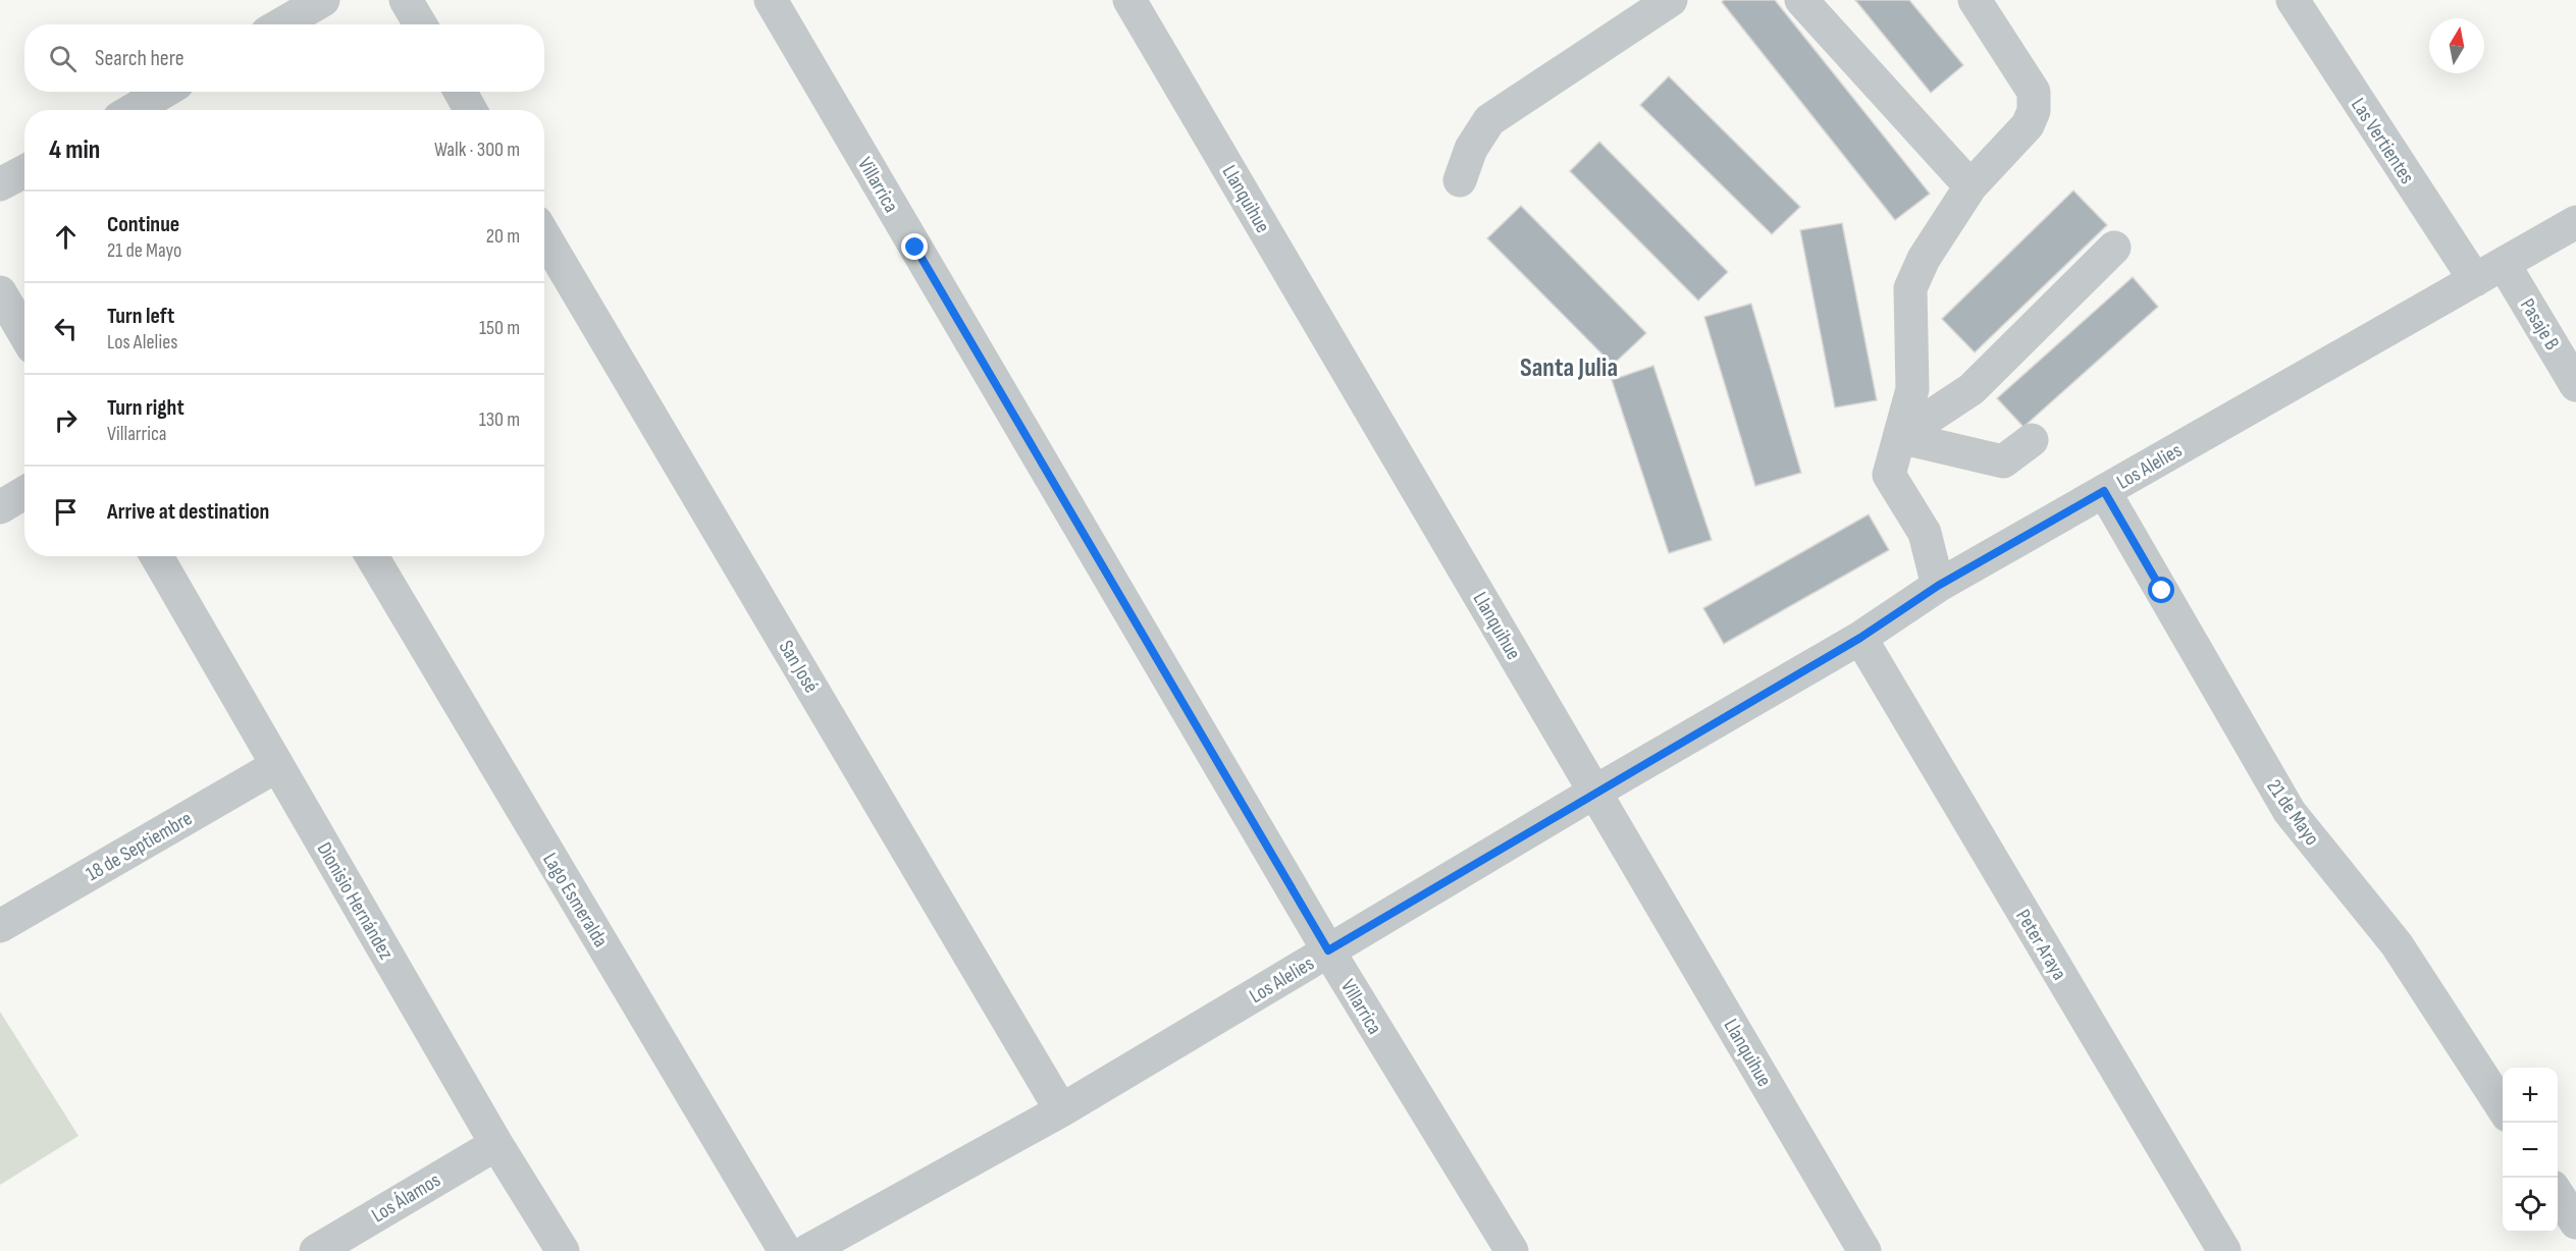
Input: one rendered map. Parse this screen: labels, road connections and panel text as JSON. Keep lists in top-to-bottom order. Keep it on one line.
{"streets":{"street":["Las Vertientes","Villarrica","Llanquihue","Pasaje B","Los Alelies","San José","21 de Mayo","18 de Septiembre","Lago Esmeralda","Dionisio Hernández","Peter Araya","Los Álamos"]},"crossings":[["Las Vertientes","Los Alelies"],["Villarrica","Los Alelies"],["Llanquihue","Los Alelies"],["Pasaje B","Los Alelies"],["Los Alelies","San José"],["Los Alelies","21 de Mayo"],["Los Alelies","Peter Araya"],["18 de Septiembre","Dionisio Hernández"],["Dionisio Hernández","Los Álamos"]],"districts":["Santa Julia"],"north":"top","page":{"search":"Search here","heading":["4 min","Walk · 300 m"],"list":[["Continue","21 de Mayo","20 m"],["Turn left","Los Alelies","150 m"],["Turn right","Villarrica","130 m"],"Arrive at destination"],"map_buttons":["+","−"]}}
